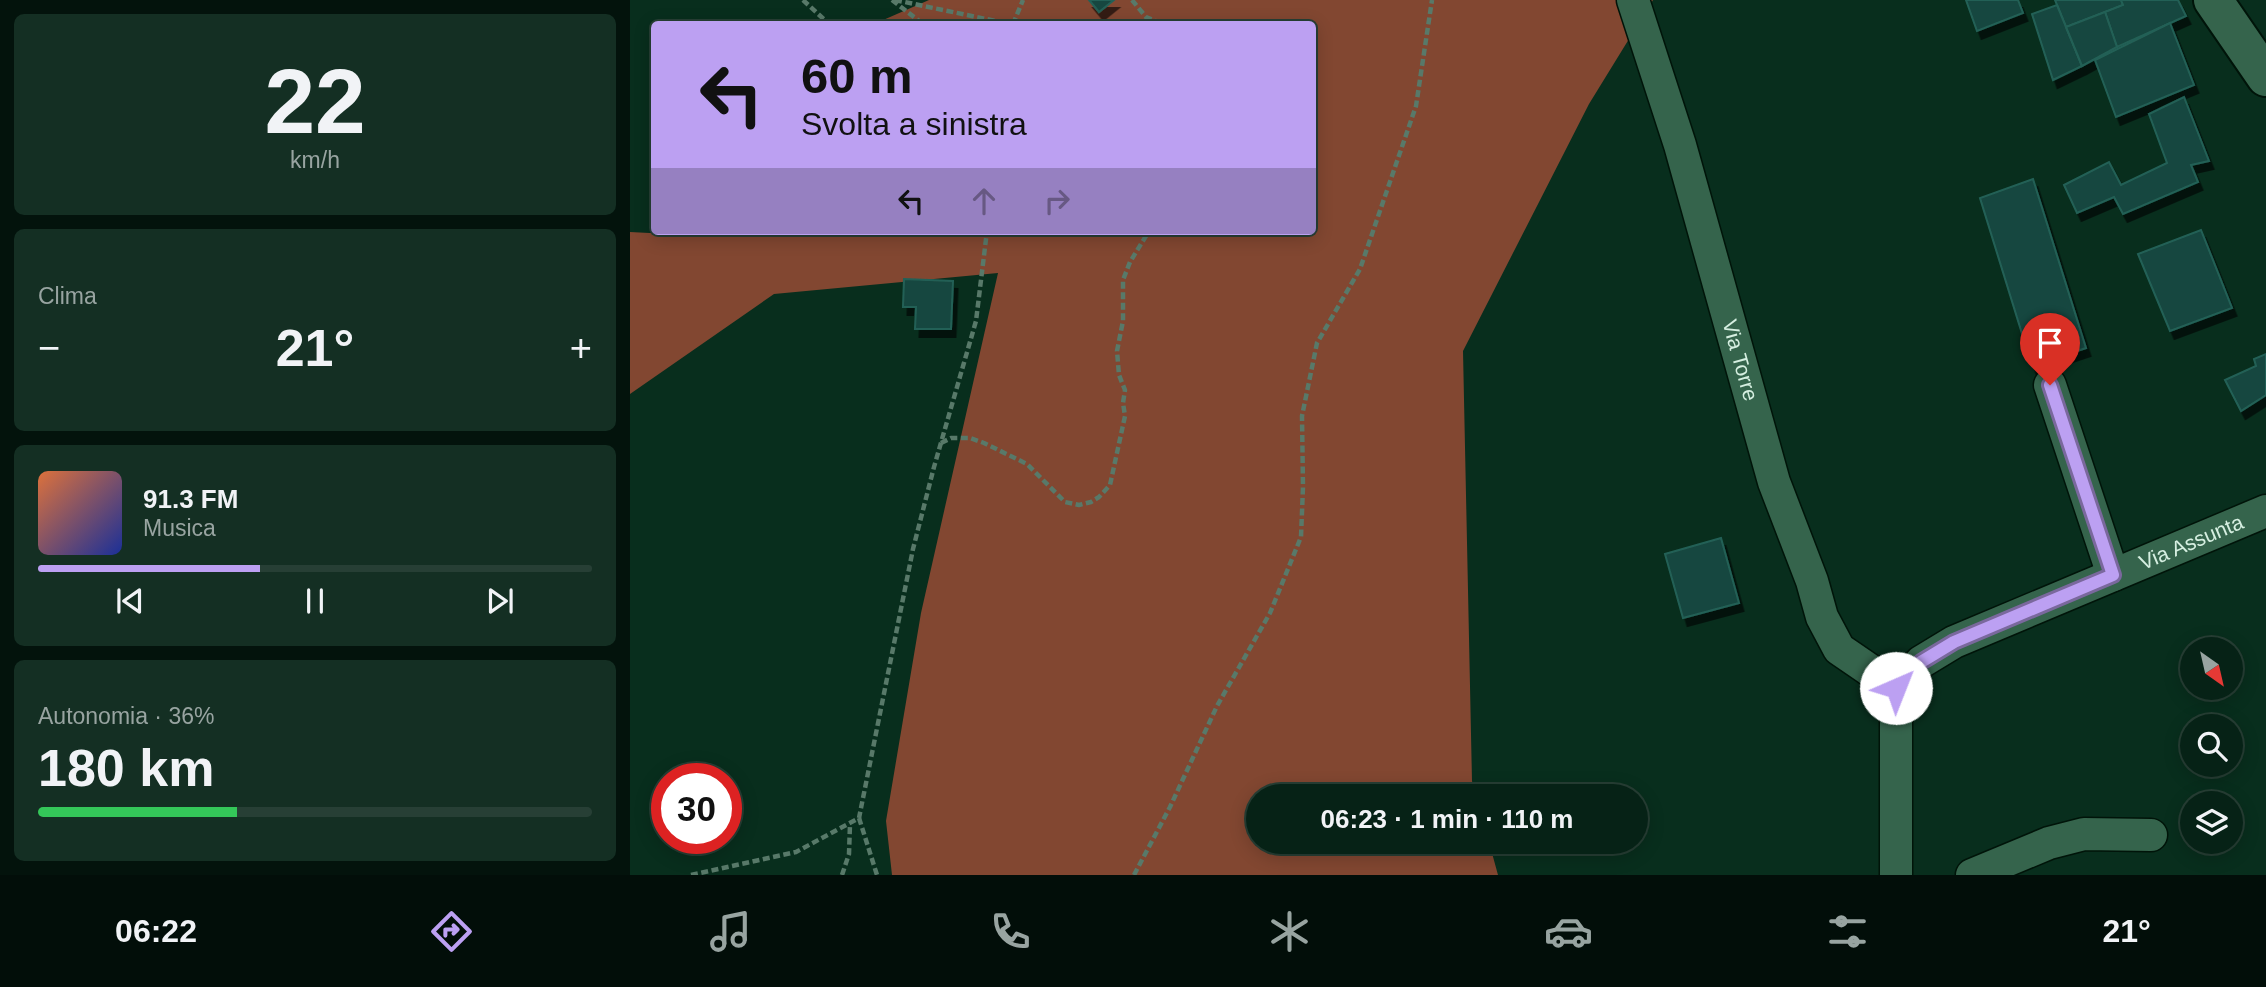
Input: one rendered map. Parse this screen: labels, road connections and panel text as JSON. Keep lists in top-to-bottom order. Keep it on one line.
{"streets":{"street":["Via Torre","Via Assunta"]},"crossings":[["Via Torre","Via Assunta"]],"north":"bottom right","page":{"tile":[["22","km/h"],"Clima",["Autonomia · 36%","180 km"]],"turn":["60 m","Svolta a sinistra"],"heat":["−","21°","+"],"song":["91.3 FM","Musica"],"limit":"30","trip":"06:23 · 1 min · 110 m","tabs":["06:22","21°"]}}
